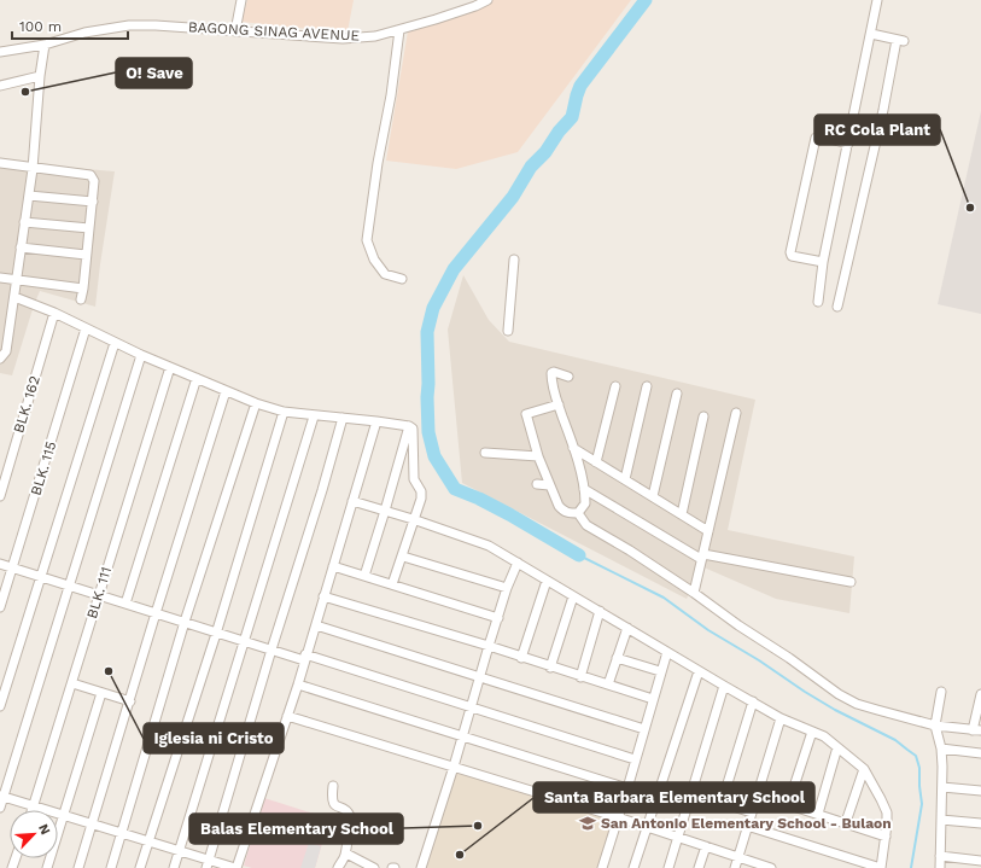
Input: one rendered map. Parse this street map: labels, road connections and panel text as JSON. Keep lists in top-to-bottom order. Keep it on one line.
{"streets":{"street":["BAGONG SINAG AVENUE","BLK. 162","BLK. 115","BLK. 111"]},"places":{"other":["O! Save","RC Cola Plant","Iglesia ni Cristo","Balas Elementary School","Santa Barbara Elementary School"],"school or university":["San Antonio Elementary School - Bulaon"]},"scale_bar":"100 m","north":"top right"}
